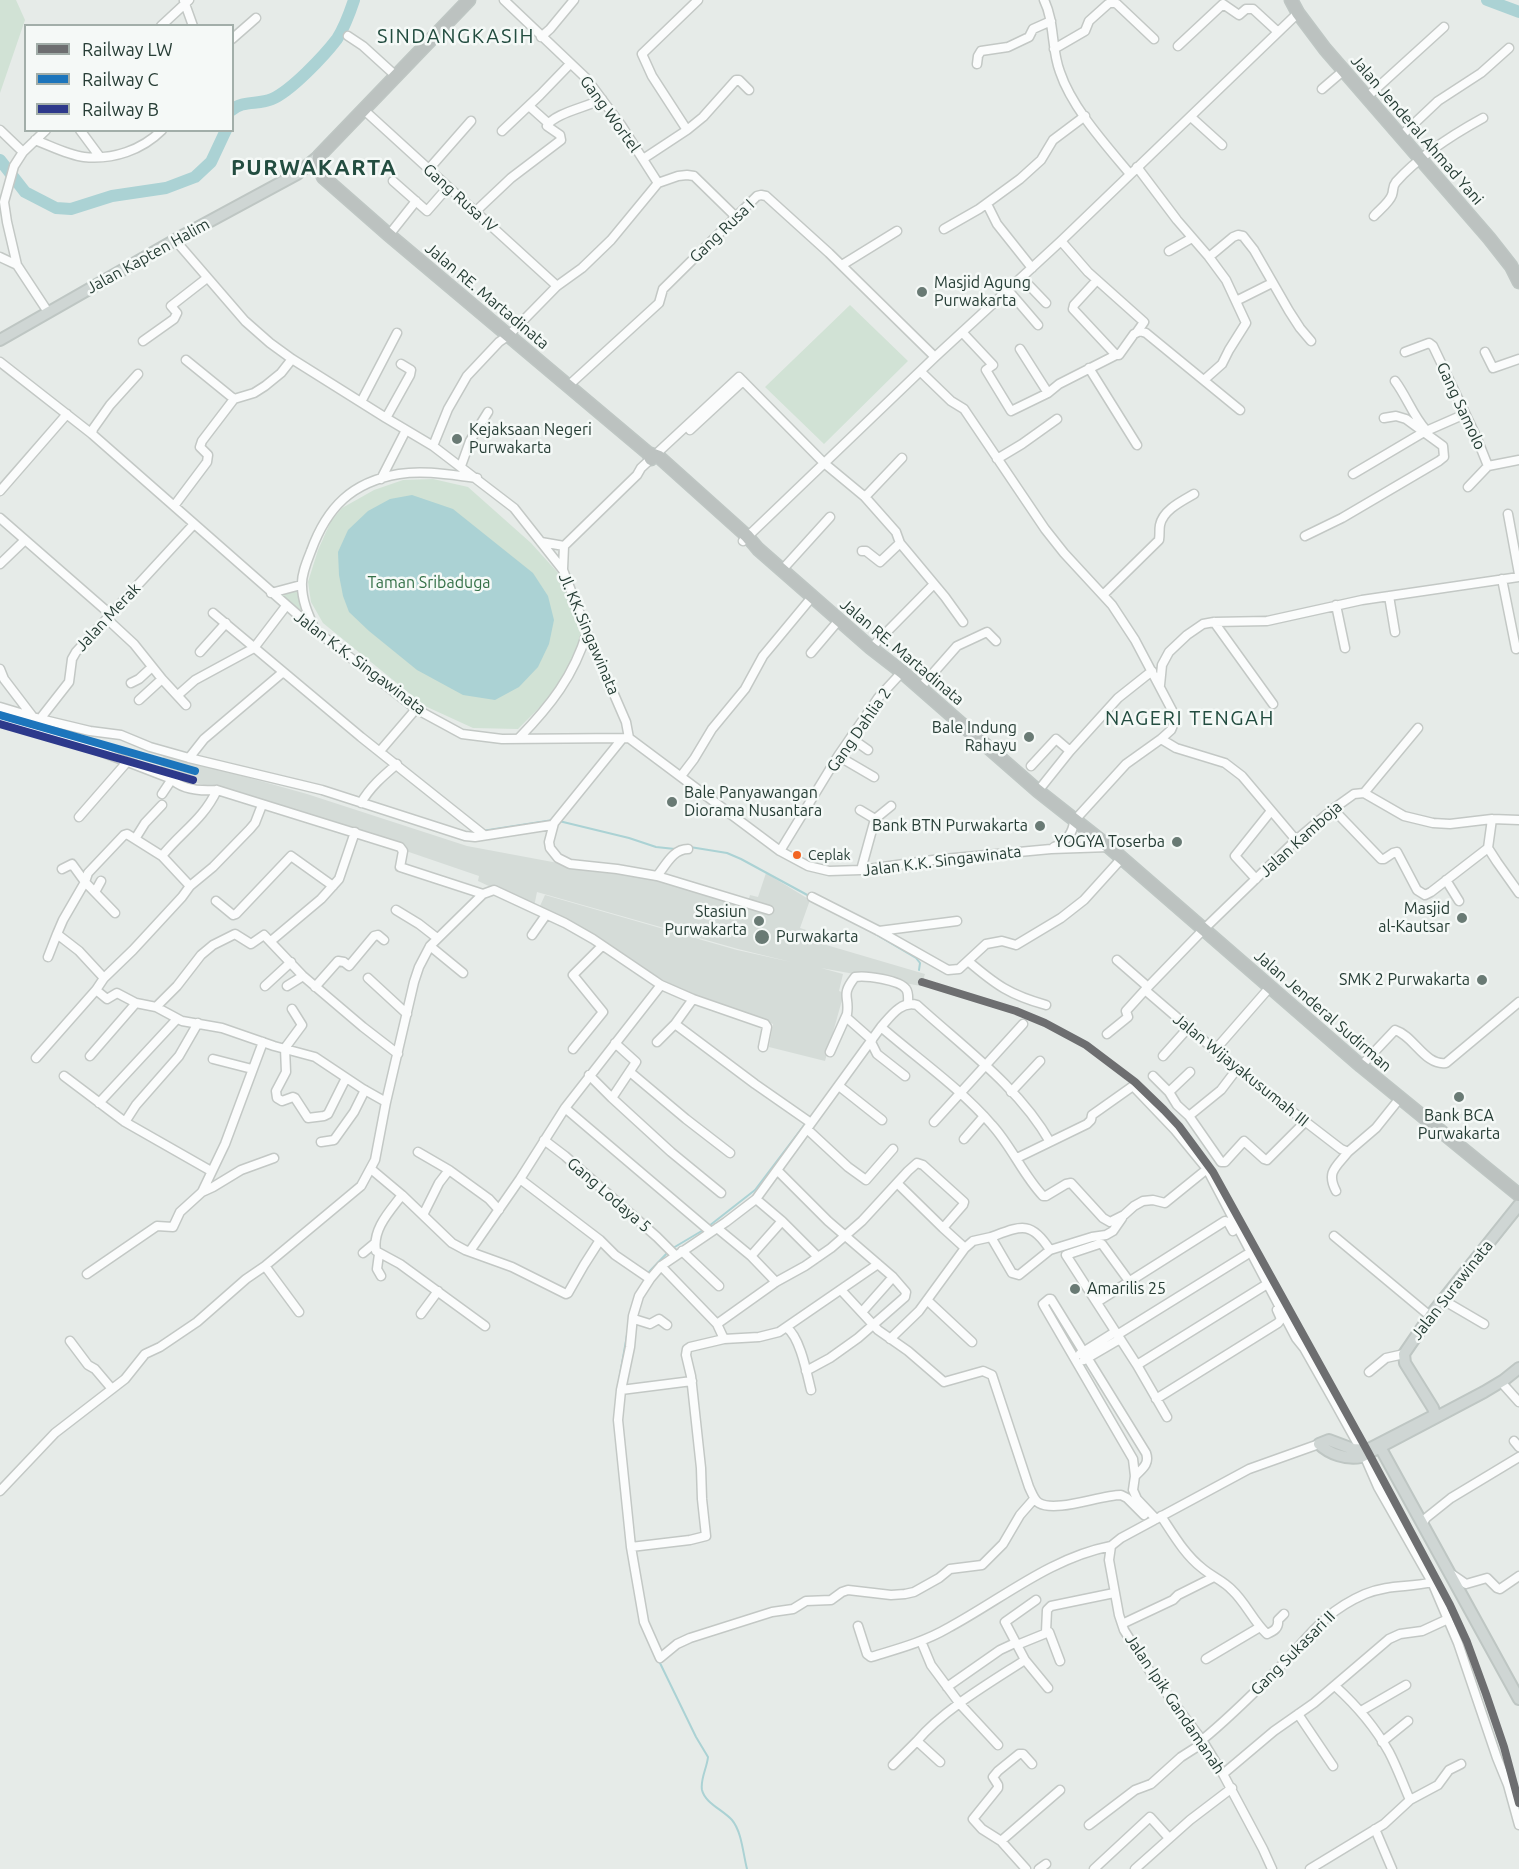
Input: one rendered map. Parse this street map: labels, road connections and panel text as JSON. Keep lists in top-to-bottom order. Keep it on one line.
{"streets":{"highway":["Jalan Jenderal Ahmad Yani","Jalan RE. Martadinata","Jalan Jenderal Sudirman"],"main road":["Jalan Kapten Halim","Jalan Surawinata"],"street":["Gang Wortel","Gang Rusa IV","Gang Rusa I","Gang Samolo","Jalan Merak","Jl. KK.Singawinata","Jalan K.K. Singawinata","Gang Dahlia 2","Jalan Kamboja","Jalan Wijayakusumah III","Gang Lodaya 5","Gang Sukasari II","Jalan Ipik Gandamanah"]},"crossings":[["Gang Rusa I","Jalan RE. Martadinata"],["Jalan Kapten Halim","Jl. KK.Singawinata"],["Jalan RE. Martadinata","Jalan K.K. Singawinata"],["Jalan RE. Martadinata","Gang Dahlia 2"],["Jalan RE. Martadinata","Jalan Jenderal Sudirman"],["Jalan Merak","Jalan K.K. Singawinata"],["Jl. KK.Singawinata","Jalan K.K. Singawinata"],["Jalan K.K. Singawinata","Gang Dahlia 2"],["Jalan K.K. Singawinata","Jalan Jenderal Sudirman"],["Jalan Kamboja","Jalan Jenderal Sudirman"],["Jalan Jenderal Sudirman","Jalan Surawinata"],["Gang Sukasari II","Jalan Ipik Gandamanah"]],"districts":["SINDANGKASIH","PURWAKARTA","NAGERI TENGAH"],"parks":["Taman Sribaduga"],"places":["Masjid Agung Purwakarta","Kejaksaan Negeri Purwakarta","Bale Indung Rahayu","Bale Panyawangan Diorama Nusantara","Bank BTN Purwakarta","YOGYA Toserba","Ceplak","Masjid al-Kautsar","Stasiun Purwakarta","Purwakarta","SMK 2 Purwakarta","Bank BCA Purwakarta","Amarilis 25"],"lines":["rail line C","rail line B","rail line LW"],"legend":["Railway LW","Railway C","Railway B"]}
